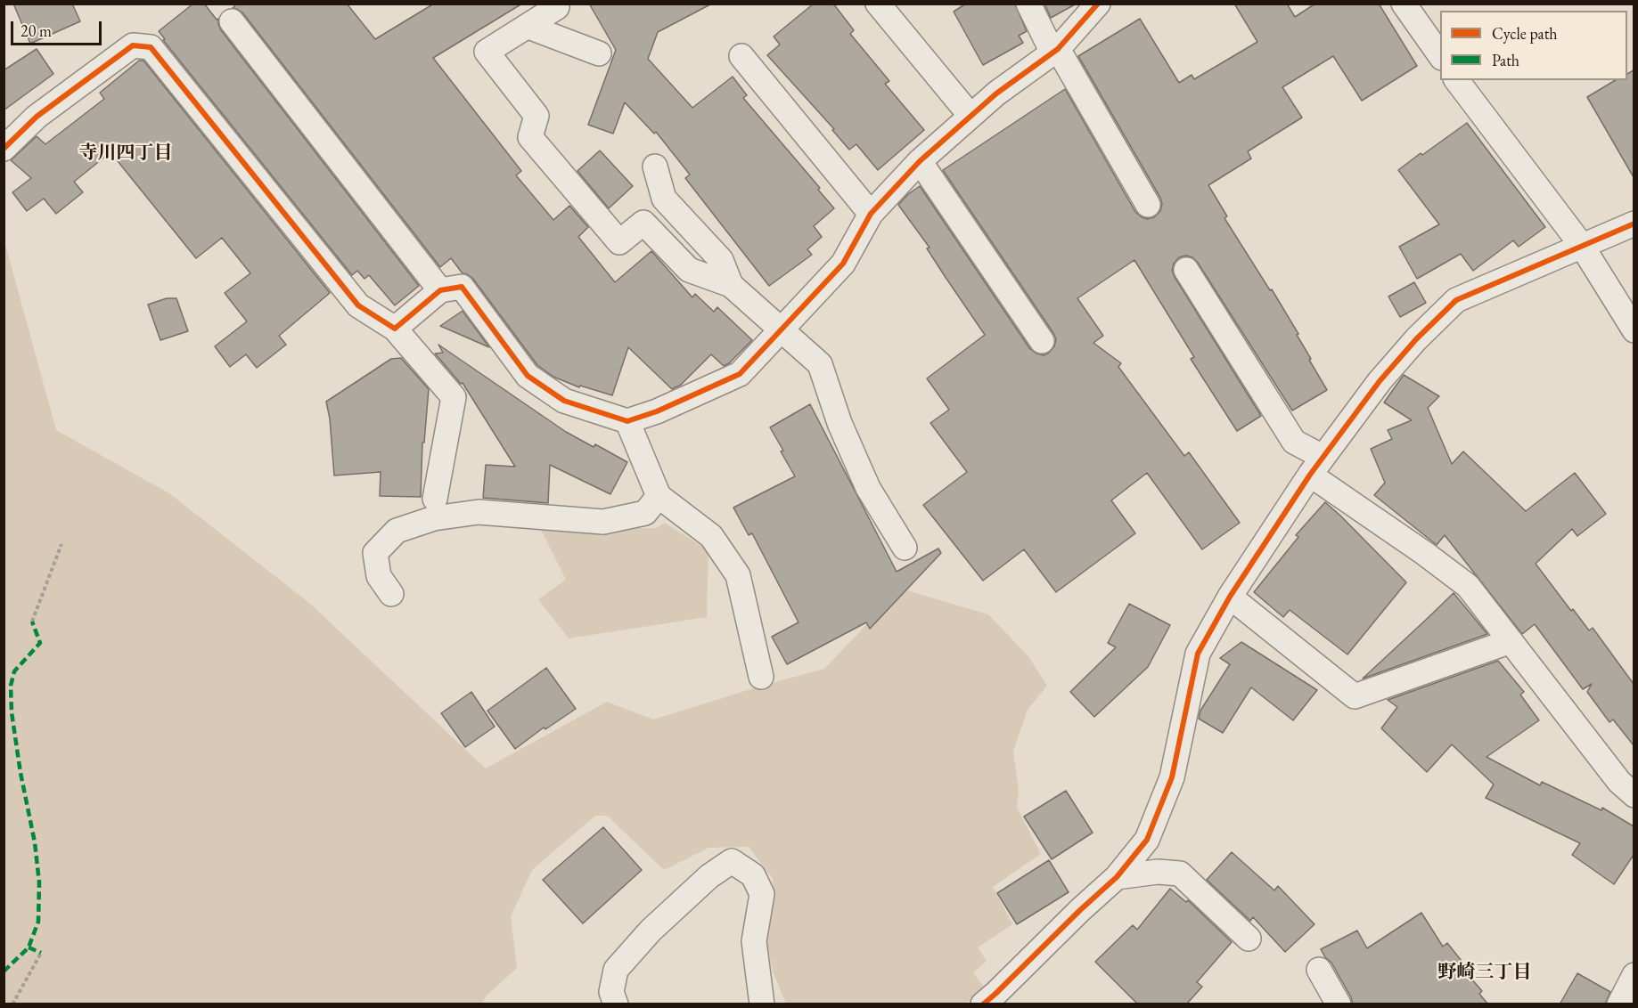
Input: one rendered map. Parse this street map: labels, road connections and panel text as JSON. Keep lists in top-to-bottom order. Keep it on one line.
{"districts":["寺川四丁目","野崎三丁目"],"legend":["Cycle path","Path"],"scale_bar":"20 m"}
